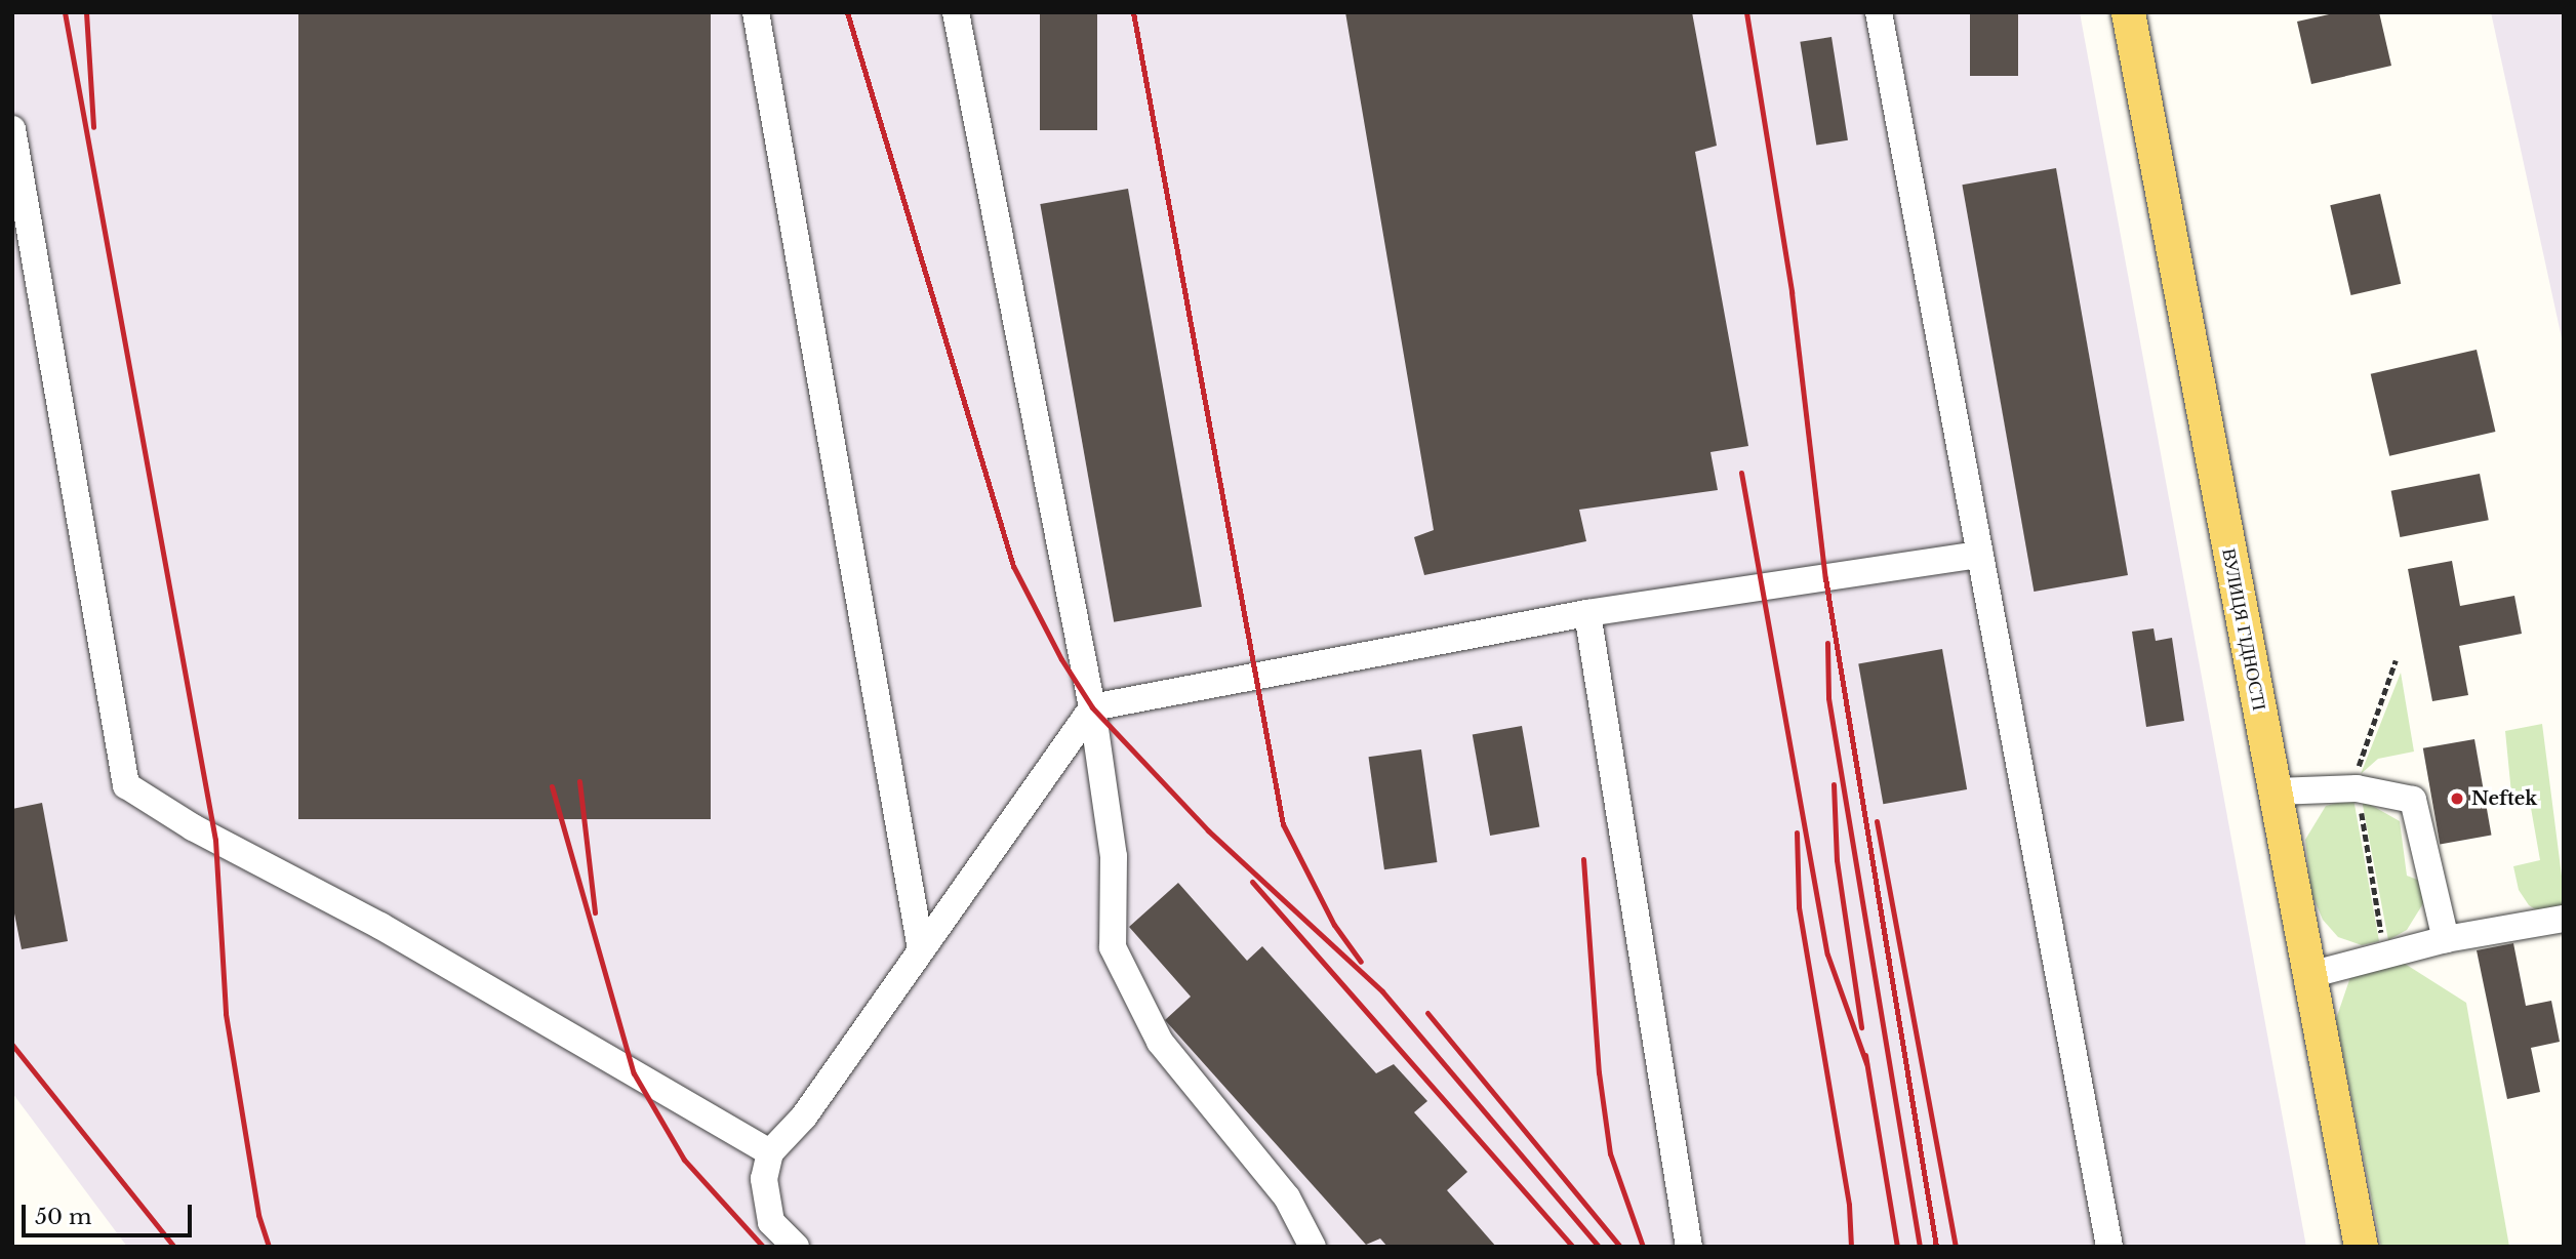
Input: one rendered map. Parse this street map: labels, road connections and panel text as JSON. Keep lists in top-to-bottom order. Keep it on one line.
{"streets":{"main road":["ВУЛИЦЯ ГІДНОСТІ"]},"places":["Neftek"],"scale_bar":"50 m"}
